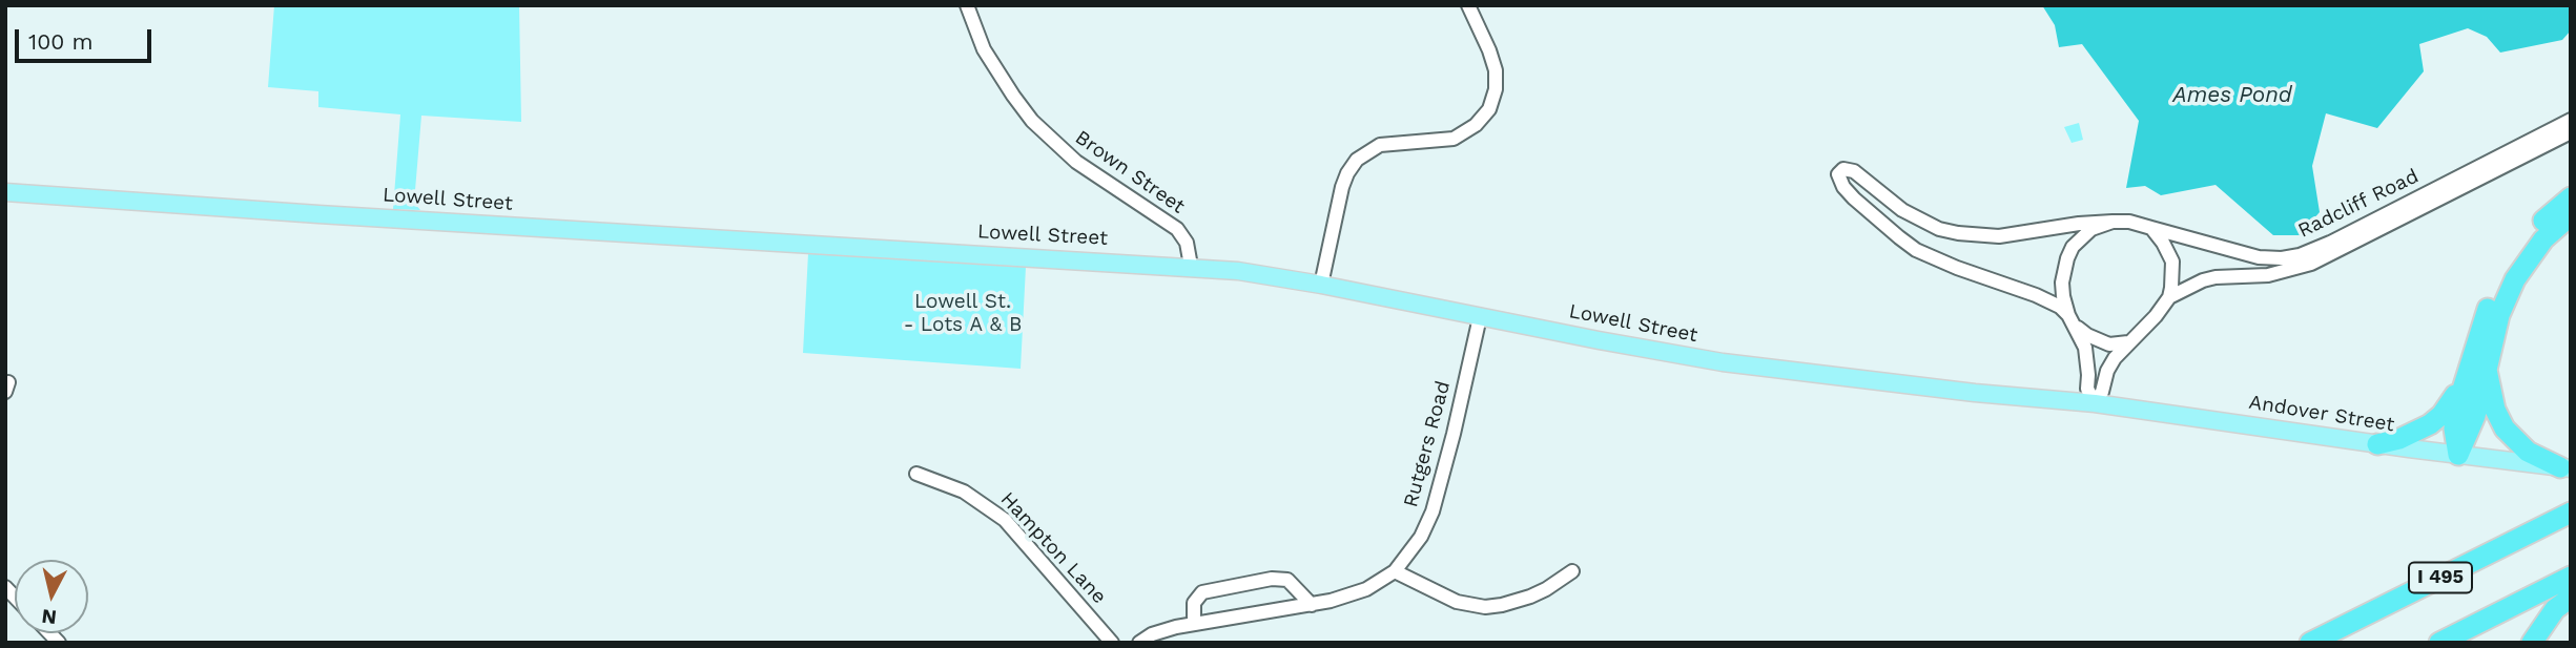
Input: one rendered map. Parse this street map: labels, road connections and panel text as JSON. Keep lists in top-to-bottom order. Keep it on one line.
{"streets":{"highway":["I 495"],"main road":["Lowell Street","Andover Street"],"street":["Brown Street","Radcliff Road","Rutgers Road","Hampton Lane"]},"crossings":[["Brown Street","Lowell Street"],["Lowell Street","Andover Street"],["Lowell Street","Rutgers Road"]],"water":["Ames Pond"],"parks":["Lowell St. - Lots A & B"],"scale_bar":"100 m","north":"bottom"}
